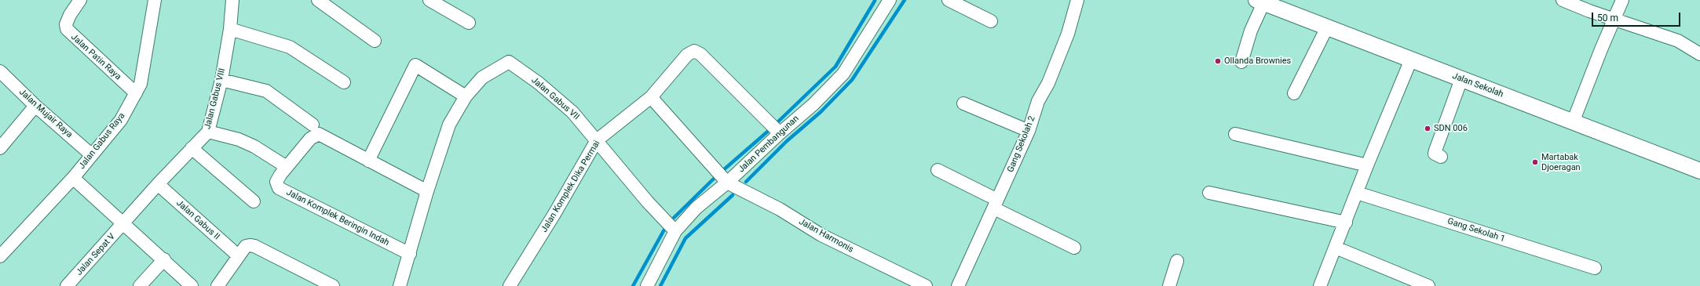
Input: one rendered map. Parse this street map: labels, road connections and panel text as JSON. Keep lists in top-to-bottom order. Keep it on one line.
{"streets":{"street":["Jalan Patin Raya","Jalan Sekolah","Jalan Gabus VIII","Jalan Gabus VII","Jalan Mujair Raya","Jalan Gabus Raya","Jalan Pembangunan","Gang Sekolah 2","Jalan Komplek Dika Permai","Jalan Komplek Beringin Indah","Jalan Gabus II","Gang Sekolah 1","Jalan Harmonis","Jalan Sepat V"]},"crossings":[["Jalan Patin Raya","Jalan Gabus Raya"],["Jalan Gabus VIII","Jalan Gabus II"],["Jalan Gabus VIII","Jalan Sepat V"],["Jalan Gabus VII","Jalan Pembangunan"],["Jalan Gabus VII","Jalan Komplek Dika Permai"],["Jalan Mujair Raya","Jalan Gabus Raya"],["Jalan Pembangunan","Jalan Komplek Dika Permai"],["Jalan Pembangunan","Jalan Harmonis"]],"places":["Ollanda Brownies","SDN 006","Martabak Djoeragan"],"scale_bar":"50 m"}
